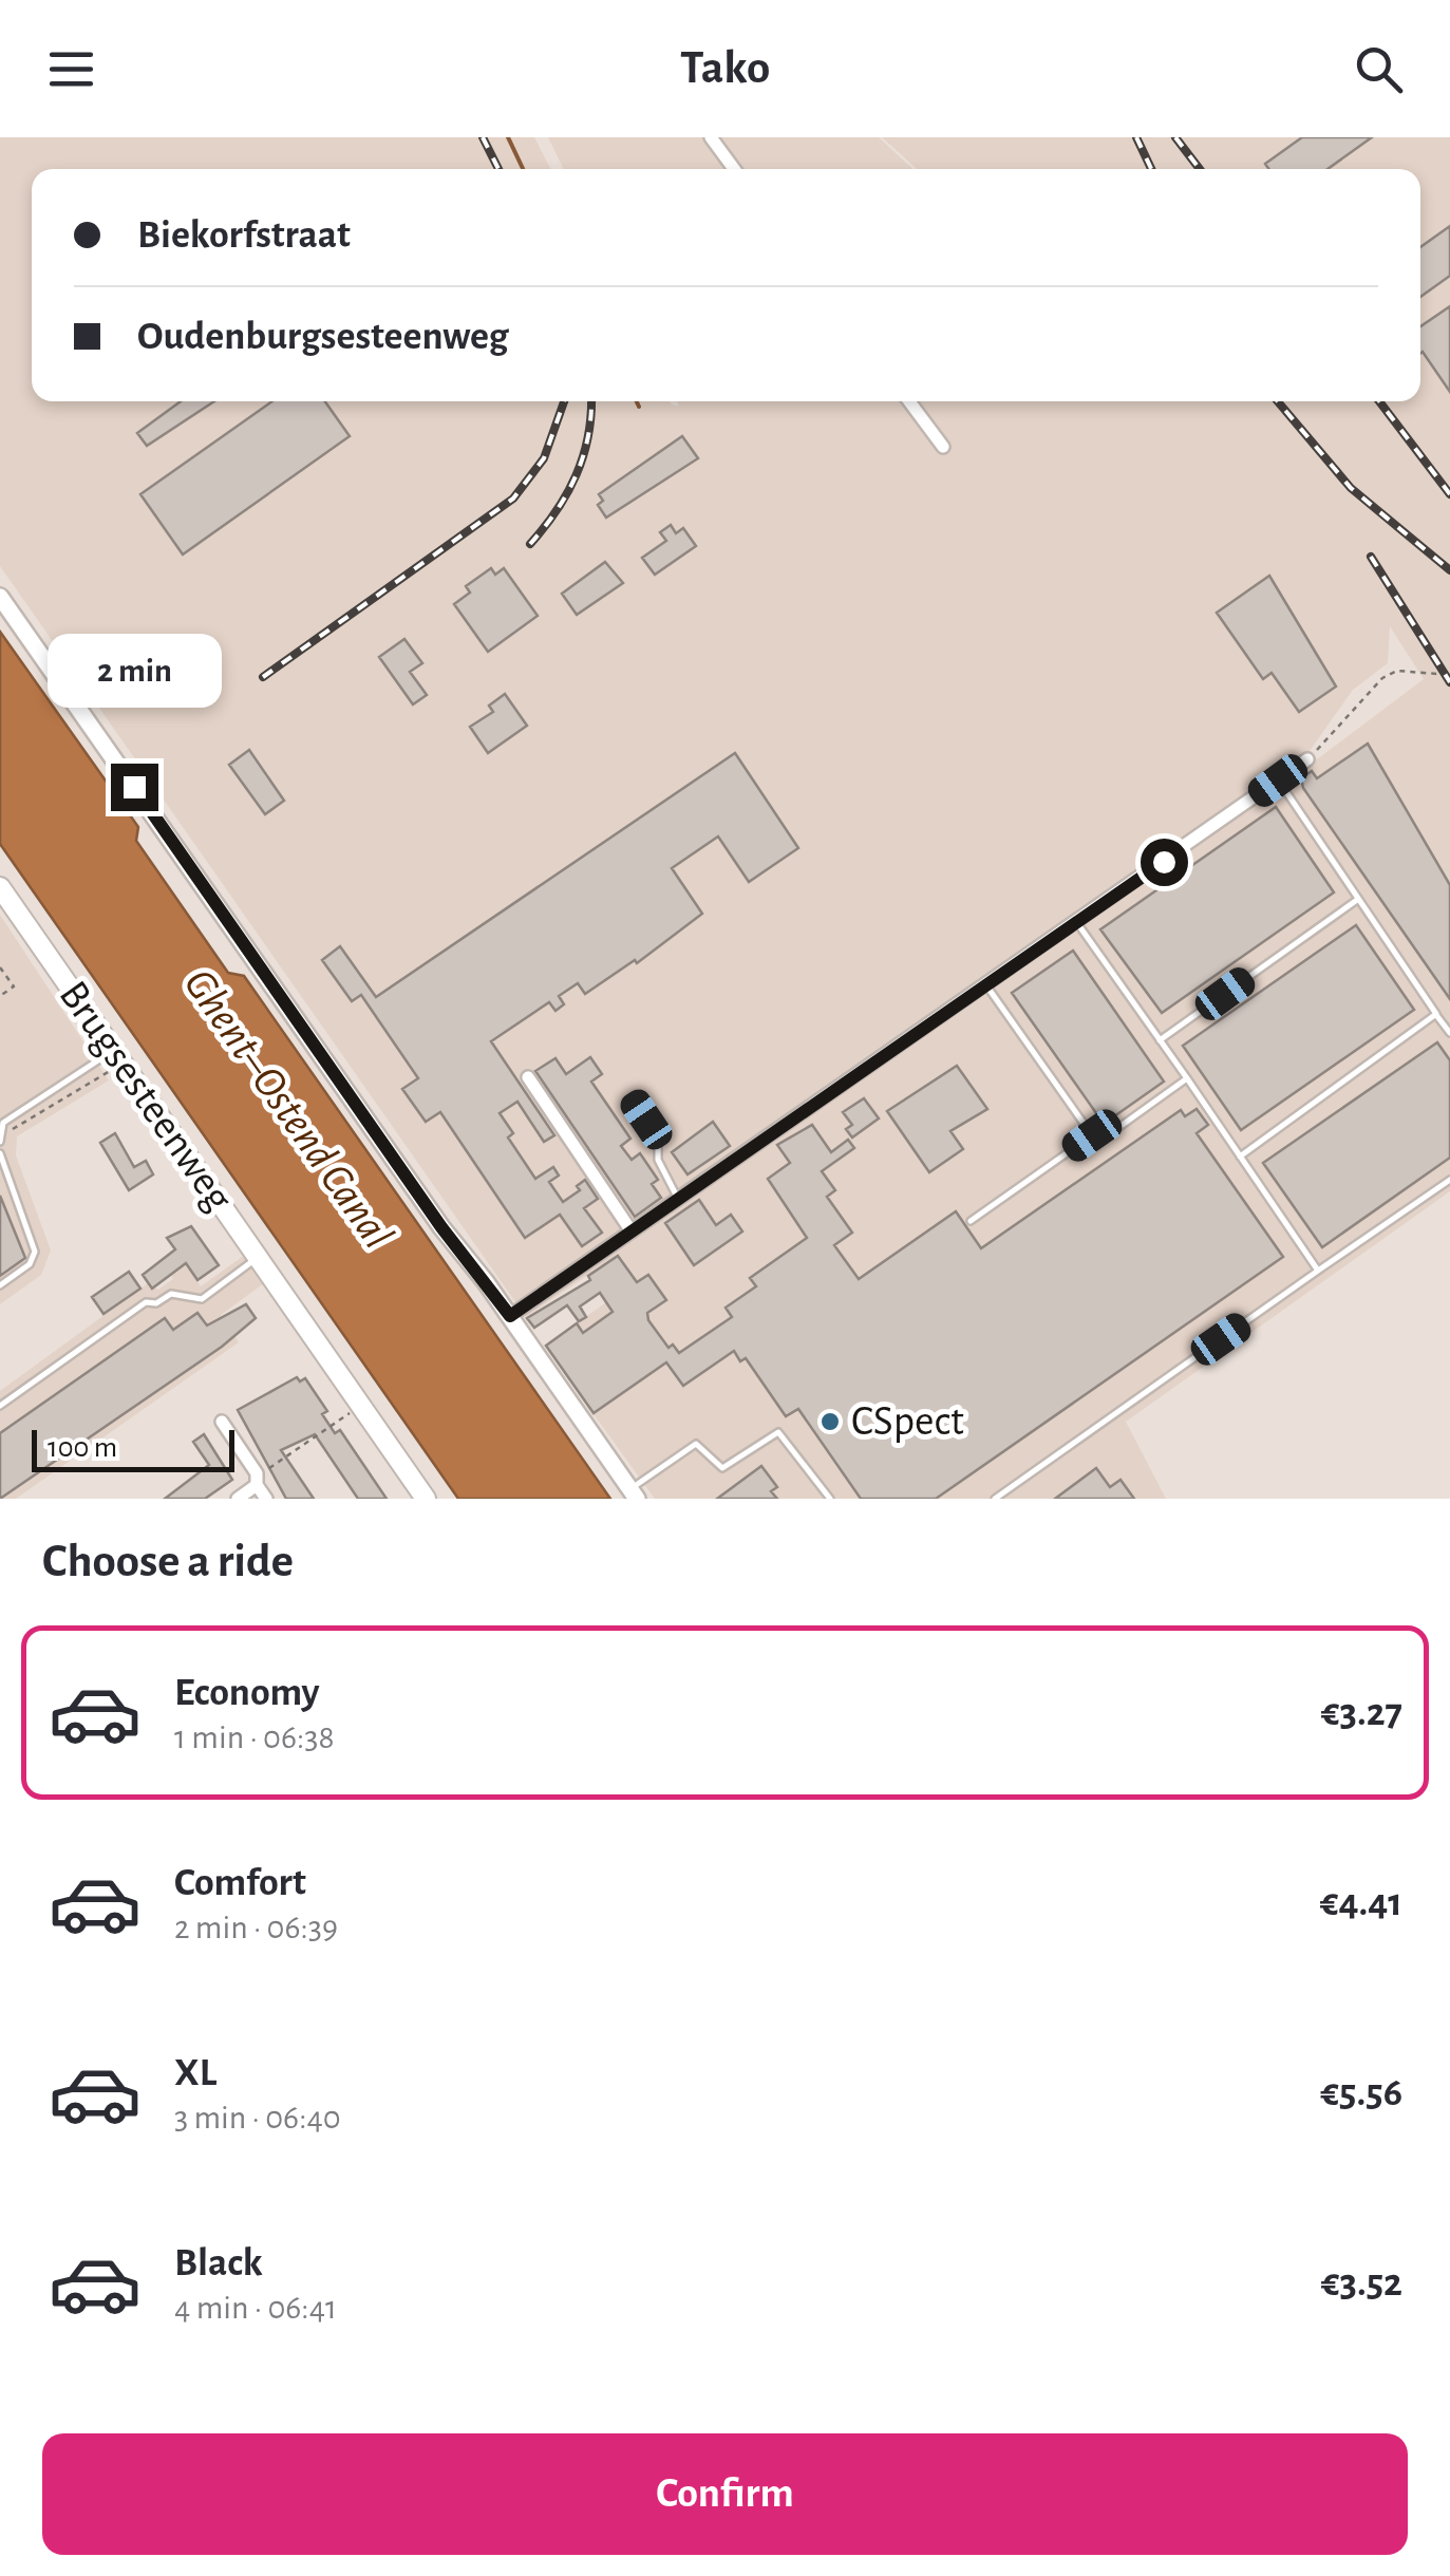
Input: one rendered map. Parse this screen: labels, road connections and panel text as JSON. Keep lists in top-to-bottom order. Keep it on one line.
{"streets":{"main road":["Brugsesteenweg"]},"water":["Ghent–Ostend Canal"],"places":["CSpect"],"scale_bar":"100 m","page":{"header":"Tako","banner":["Biekorfstraat","Oudenburgsesteenweg"],"bubble":"2 min","scale":"100 m","heading":"Choose a ride","list":[{"name":"Economy","note":"1 min · 06:38","value":"€3.27"},{"name":"Comfort","note":"2 min · 06:39","value":"€4.41"},{"name":"XL","note":"3 min · 06:40","value":"€5.56"},{"name":"Black","note":"4 min · 06:41","value":"€3.52"}],"buttons":"Confirm"}}
